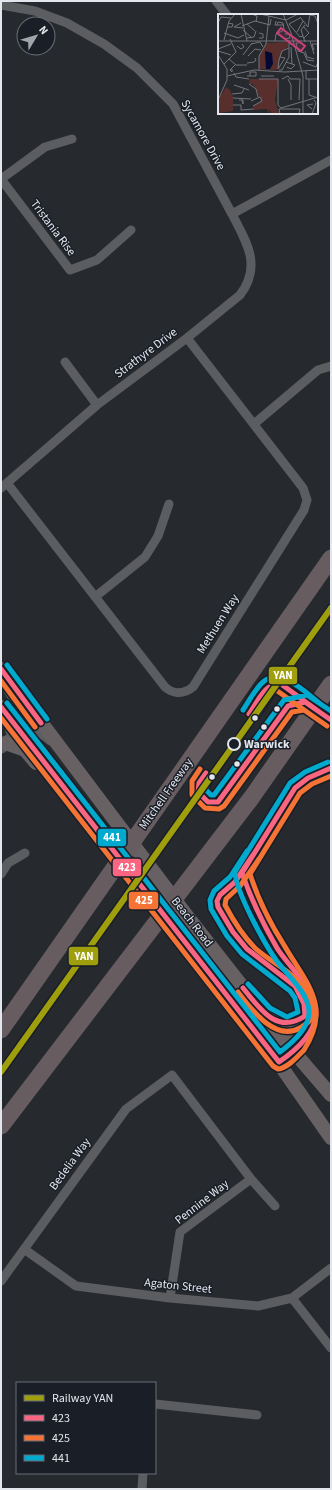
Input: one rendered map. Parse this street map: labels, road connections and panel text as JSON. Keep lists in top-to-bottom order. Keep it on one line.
{"streets":{"highway":["Mitchell Freeway"],"main road":["Beach Road"],"street":["Sycamore Drive","Tristania Rise","Strathyre Drive","Methuen Way","Bedelia Way","Pennine Way","Agaton Street"]},"crossings":[["Sycamore Drive","Strathyre Drive"],["Strathyre Drive","Methuen Way"],["Bedelia Way","Pennine Way"],["Bedelia Way","Agaton Street"],["Pennine Way","Agaton Street"]],"places":["Warwick"],"lines":["rail line YAN","transit line 441","transit line 423","transit line 425"],"legend":["Railway YAN","423","425","441"],"north":"top right"}
